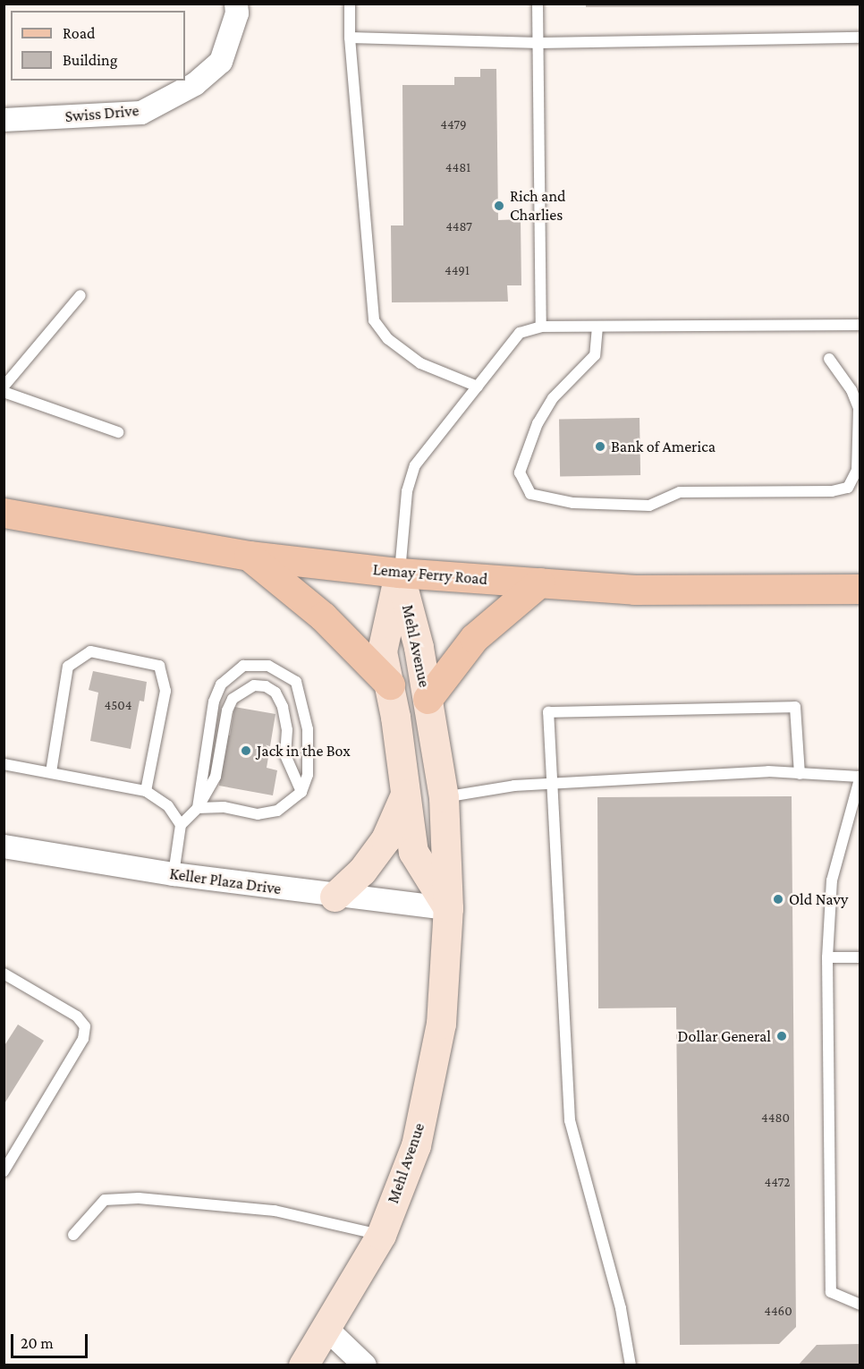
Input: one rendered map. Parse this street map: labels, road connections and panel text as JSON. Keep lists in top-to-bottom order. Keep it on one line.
{"streets":{"main road":["Lemay Ferry Road"],"street":["Swiss Drive","Mehl Avenue","Keller Plaza Drive"]},"crossings":[["Lemay Ferry Road","Mehl Avenue"],["Mehl Avenue","Keller Plaza Drive"]],"places":["Rich and Charlies","Bank of America","Jack in the Box","Old Navy","Dollar General"],"house_numbers":["4479","4481","4487","4491","4504","4480","4472","4460"],"legend":["Road","Building"],"scale_bar":"20 m"}
